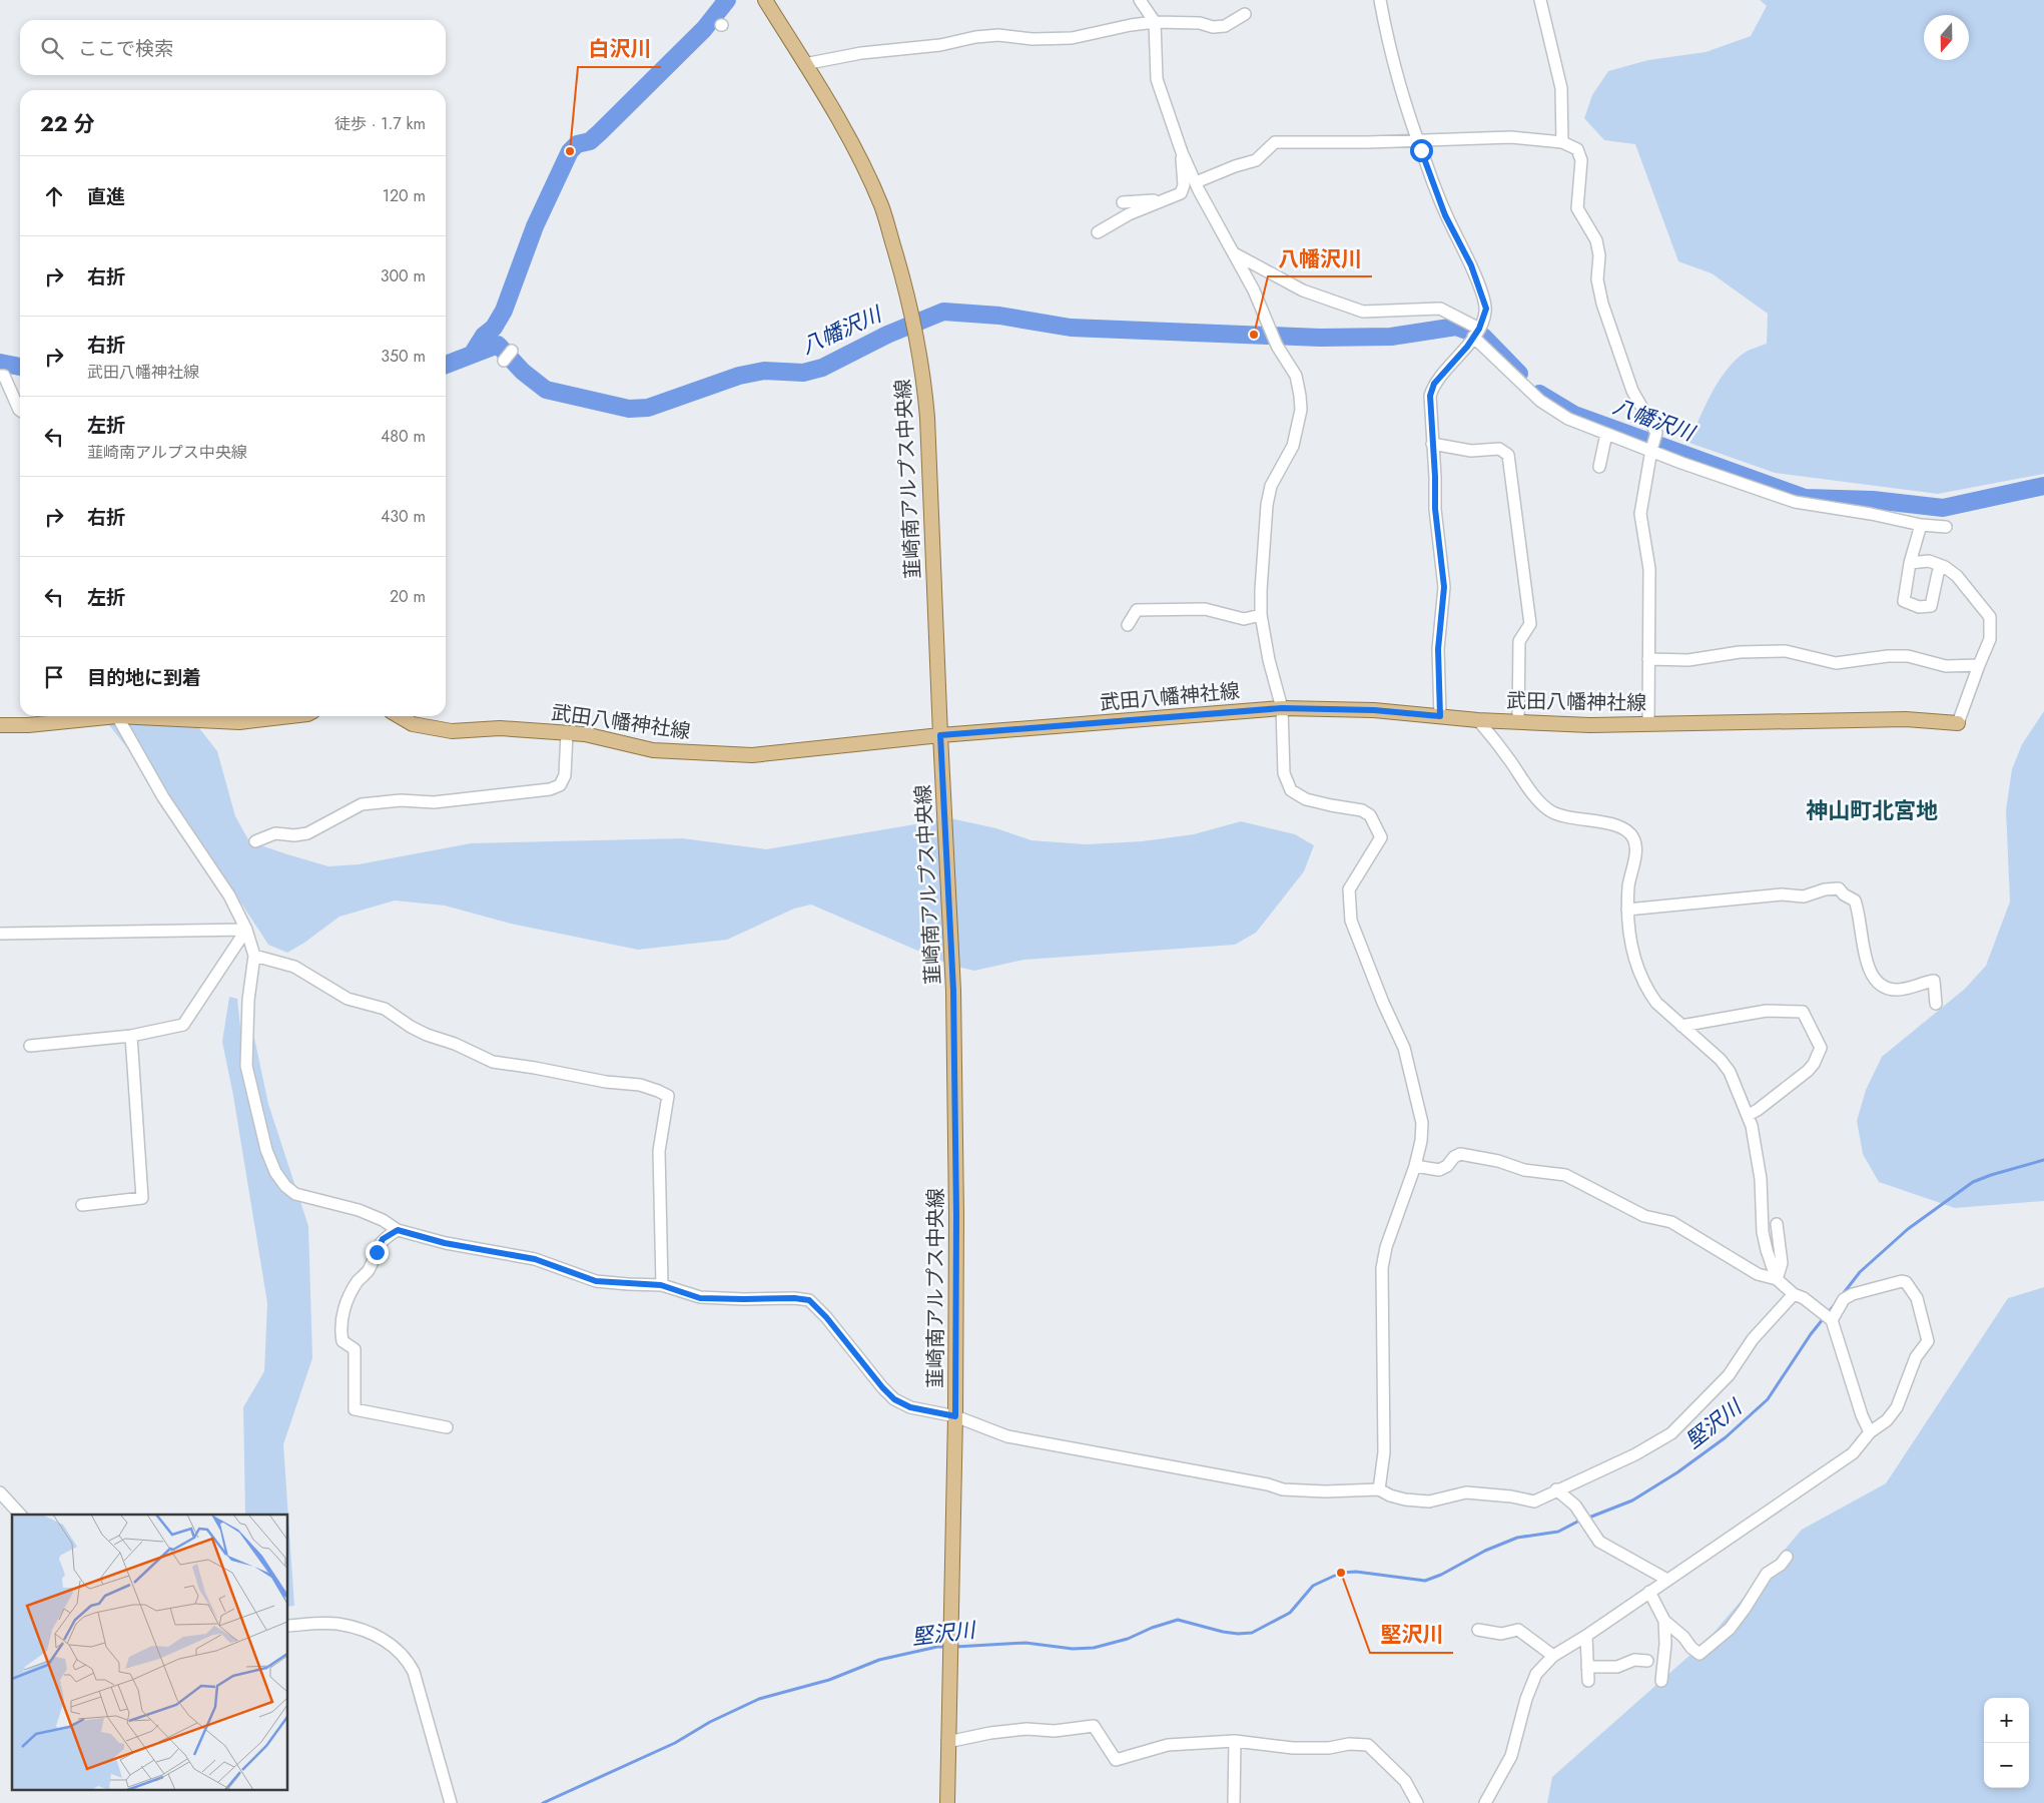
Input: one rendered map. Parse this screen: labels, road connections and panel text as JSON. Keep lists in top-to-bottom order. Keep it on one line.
{"streets":{"main road":["韮崎南アルプス中央線","武田八幡神社線"]},"crossings":[["韮崎南アルプス中央線","武田八幡神社線"]],"districts":["神山町北宮地"],"water":["八幡沢川","堅沢川"],"places":["白沢川","八幡沢川","堅沢川"],"north":"bottom","page":{"search":"ここで検索","heading":["22 分","徒歩 · 1.7 km"],"list":[["直進","120 m"],["右折","300 m"],["右折","武田八幡神社線","350 m"],["左折","韮崎南アルプス中央線","480 m"],["右折","430 m"],["左折","20 m"],"目的地に到着"],"map_buttons":["+","−"]}}
